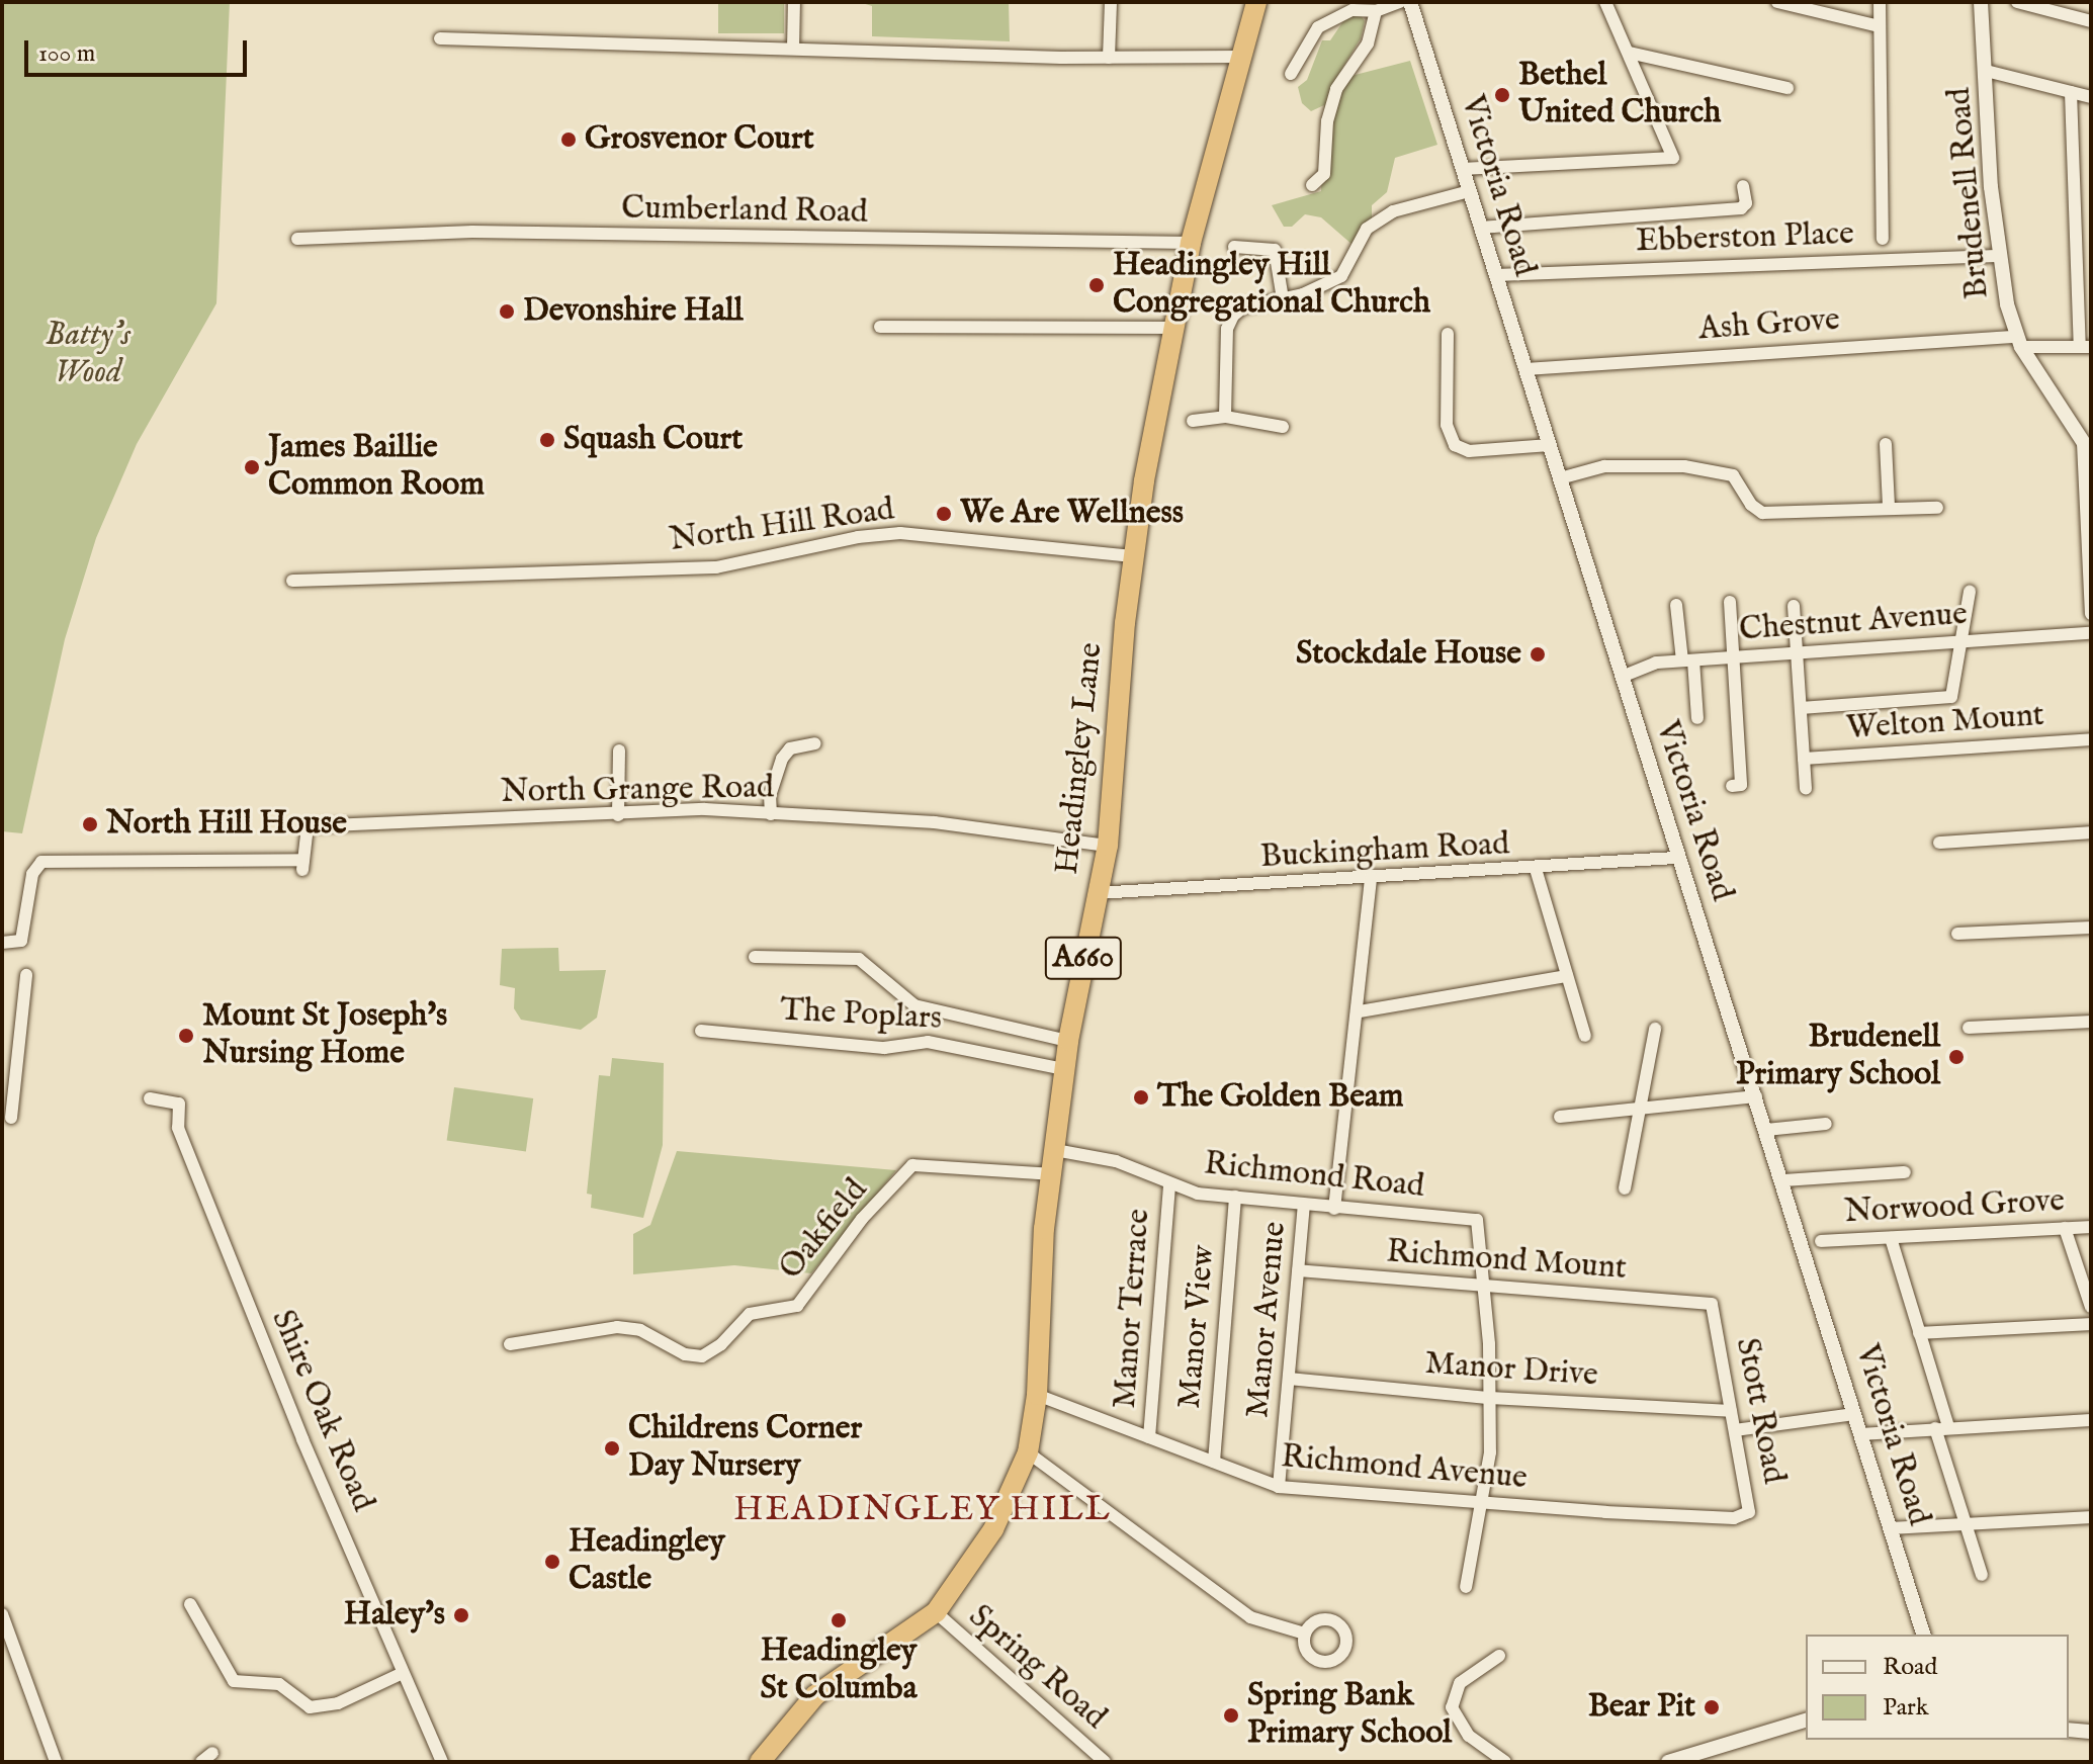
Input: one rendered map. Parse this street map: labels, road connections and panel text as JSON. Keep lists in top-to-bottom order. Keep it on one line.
{"streets":{"highway":["Headingley Lane","A660"],"street":["Victoria Road","Brudenell Road","Cumberland Road","Ebberston Place","Ash Grove","North Hill Road","Chestnut Avenue","Welton Mount","North Grange Road","Buckingham Road","The Poplars","Richmond Road","Norwood Grove","Oakfield","Richmond Mount","Manor Terrace","Manor Avenue","Manor View","Manor Drive","Shire Oak Road","Stott Road","Richmond Avenue","Spring Road"]},"crossings":[["Victoria Road","Ebberston Place"],["Victoria Road","Ash Grove"],["Victoria Road","Chestnut Avenue"],["Victoria Road","Buckingham Road"],["Brudenell Road","Ebberston Place"],["Brudenell Road","Ash Grove"],["Cumberland Road","Headingley Lane"],["North Hill Road","Headingley Lane"],["Headingley Lane","North Grange Road"],["Headingley Lane","Buckingham Road"],["Headingley Lane","The Poplars"],["Headingley Lane","Richmond Road"],["Headingley Lane","Oakfield"],["Headingley Lane","Richmond Avenue"],["Headingley Lane","Spring Road"],["Richmond Road","Richmond Mount"],["Richmond Road","Manor Terrace"],["Richmond Road","Manor Avenue"],["Richmond Road","Manor View"],["Richmond Mount","Manor Avenue"],["Richmond Mount","Stott Road"],["Manor Terrace","Richmond Avenue"],["Manor Avenue","Manor Drive"],["Manor Avenue","Richmond Avenue"],["Manor View","Richmond Avenue"],["Manor Drive","Stott Road"],["Stott Road","Richmond Avenue"]],"districts":["HEADINGLEY HILL"],"parks":["Batty's Wood"],"places":["Bethel United Church","Grosvenor Court","Headingley Hill Congregational Church","Devonshire Hall","Squash Court","James Baillie Common Room","We Are Wellness","Stockdale House","North Hill House","Mount St Joseph's Nursing Home","Brudenell Primary School","The Golden Beam","Childrens Corner Day Nursery","Headingley Castle","Haley's","Headingley St Columba","Bear Pit","Spring Bank Primary School"],"legend":["Road","Park"],"scale_bar":"100 m"}
